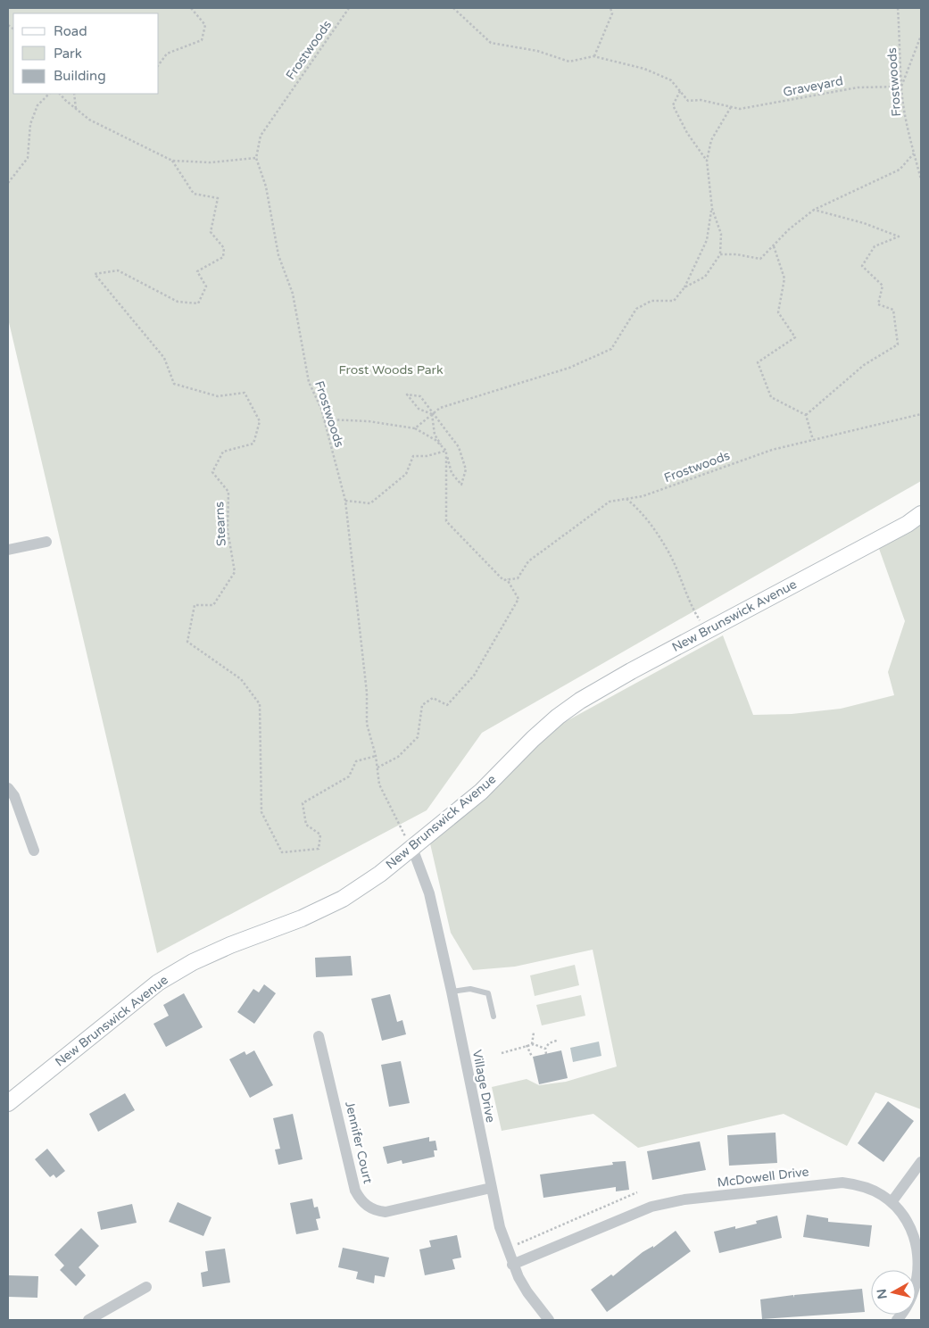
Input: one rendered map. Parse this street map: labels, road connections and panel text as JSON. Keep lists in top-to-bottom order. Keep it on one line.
{"streets":{"street":["New Brunswick Avenue","Village Drive","Jennifer Court","McDowell Drive"],"path":["Frostwoods","Graveyard","Stearns"]},"crossings":[["Frostwoods","Graveyard"],["Frostwoods","Stearns"],["Frostwoods","New Brunswick Avenue"],["Frostwoods","Village Drive"],["New Brunswick Avenue","Village Drive"],["Village Drive","Jennifer Court"],["Village Drive","McDowell Drive"]],"parks":["Frost Woods Park"],"legend":["Road","Park","Building"],"north":"left"}
